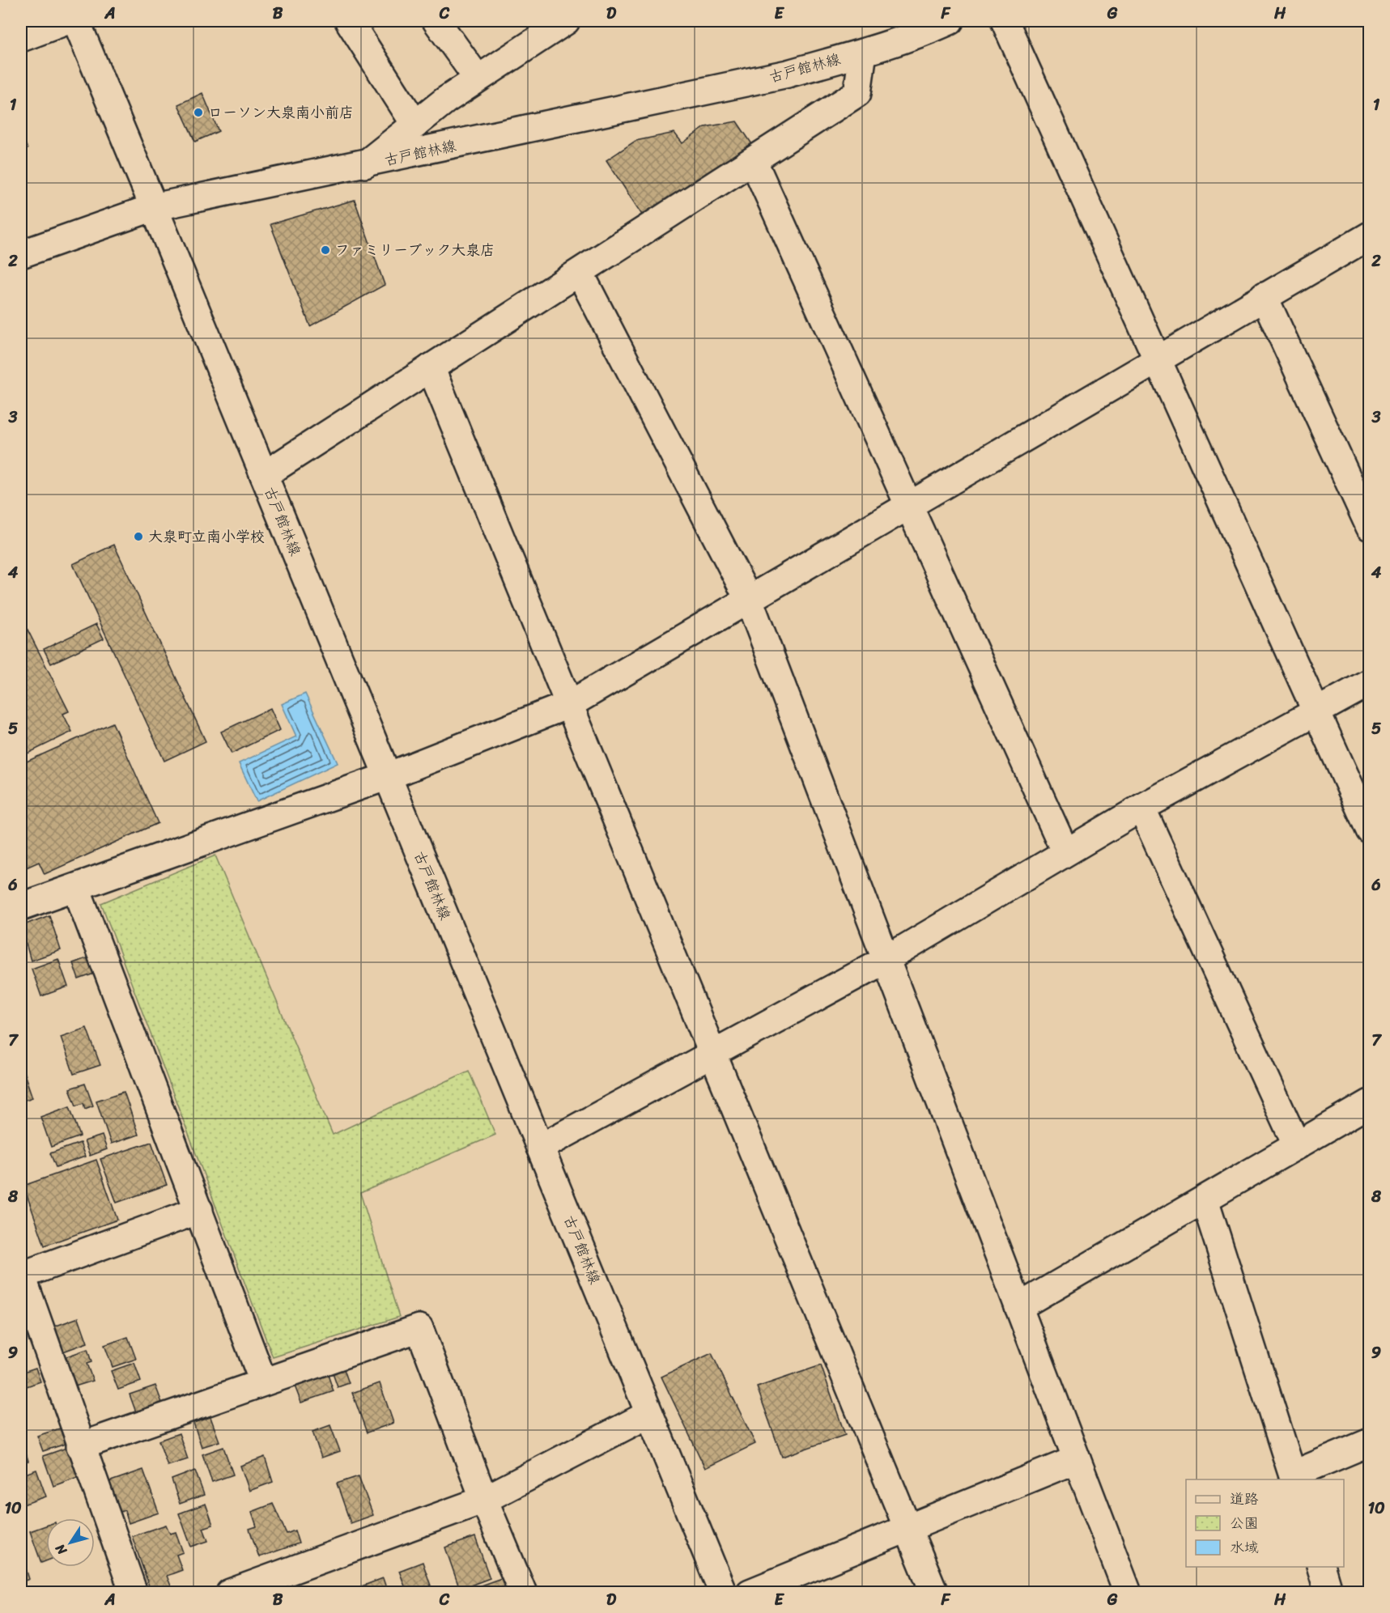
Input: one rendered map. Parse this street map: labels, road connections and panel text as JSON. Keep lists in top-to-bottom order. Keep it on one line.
{"streets":{"street":["古戸館林線"]},"places":["ローソン大泉南小前店","ファミリーブック大泉店","大泉町立南小学校"],"legend":["道路","公園","水域"],"north":"bottom left","grid":{"columns":["A","B","C","D","E","F","G","H"],"rows":["1","2","3","4","5","6","7","8","9","10"]}}
